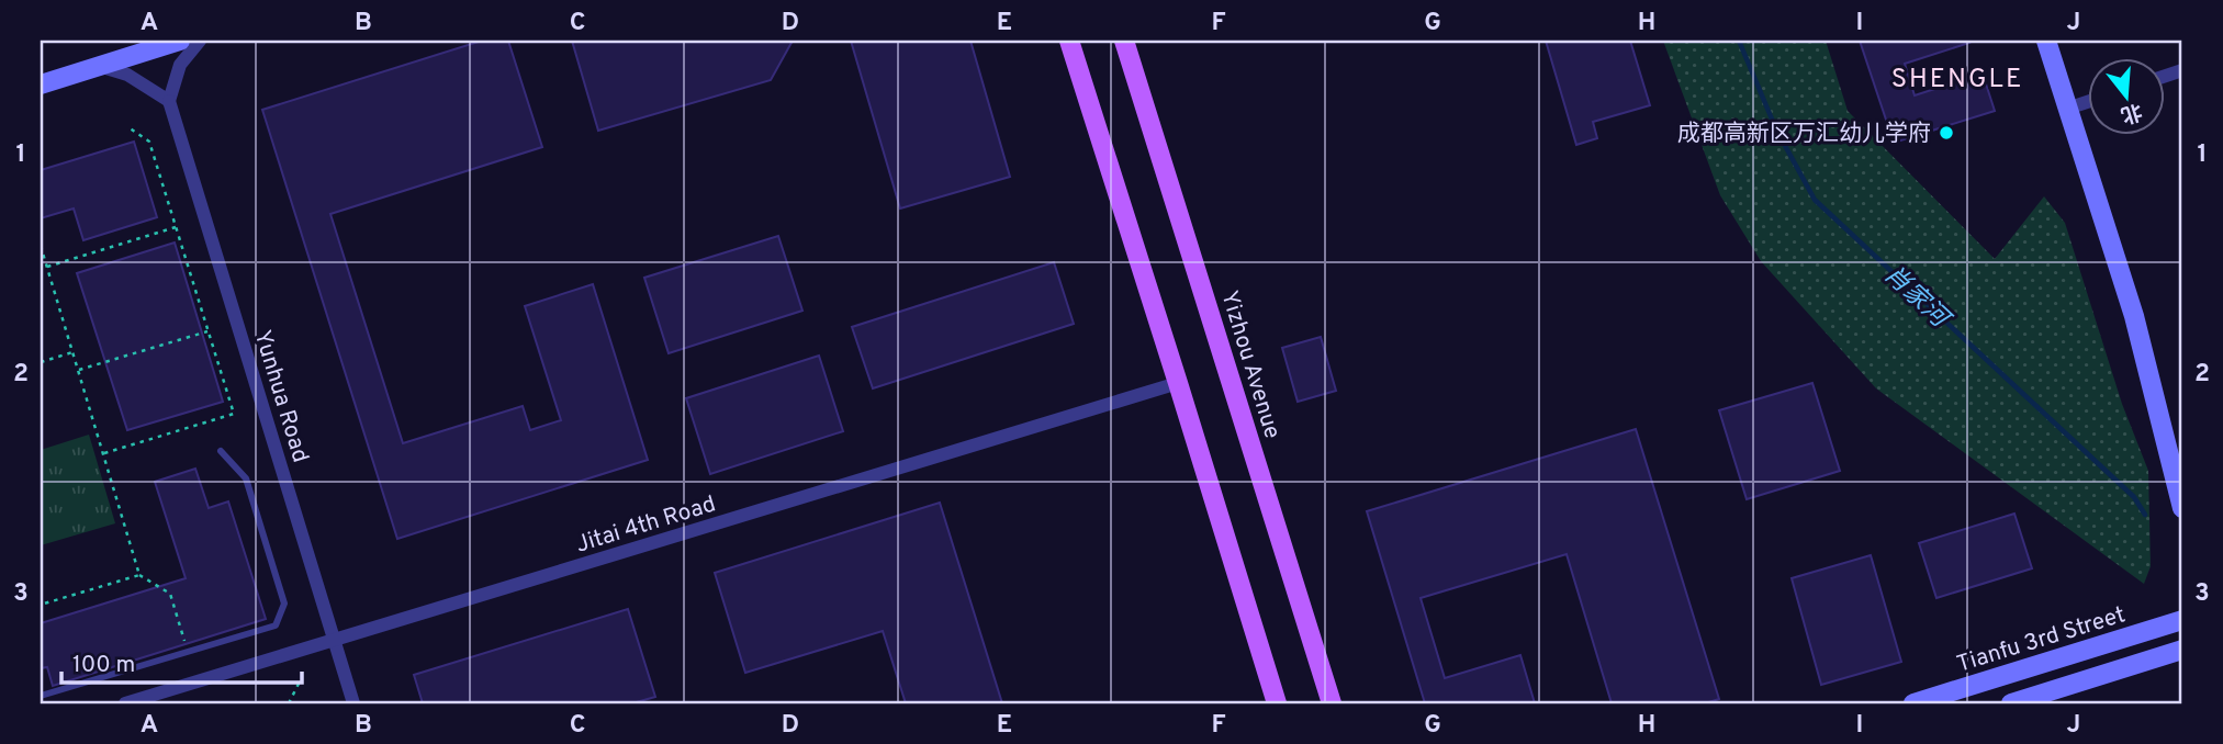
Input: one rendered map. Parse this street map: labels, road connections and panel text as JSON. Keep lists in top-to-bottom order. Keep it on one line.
{"streets":{"main road":["Yizhou Avenue"],"street":["Yunhua Road","Jitai 4th Road","Tianfu 3rd Street"]},"crossings":[["Yunhua Road","Jitai 4th Road"]],"districts":["SHENGLE"],"water":["肖家河"],"places":["成都高新区万汇幼儿学府"],"scale_bar":"100 m","north":"bottom","grid":{"columns":["A","B","C","D","E","F","G","H","I","J"],"rows":["1","2","3"]}}
